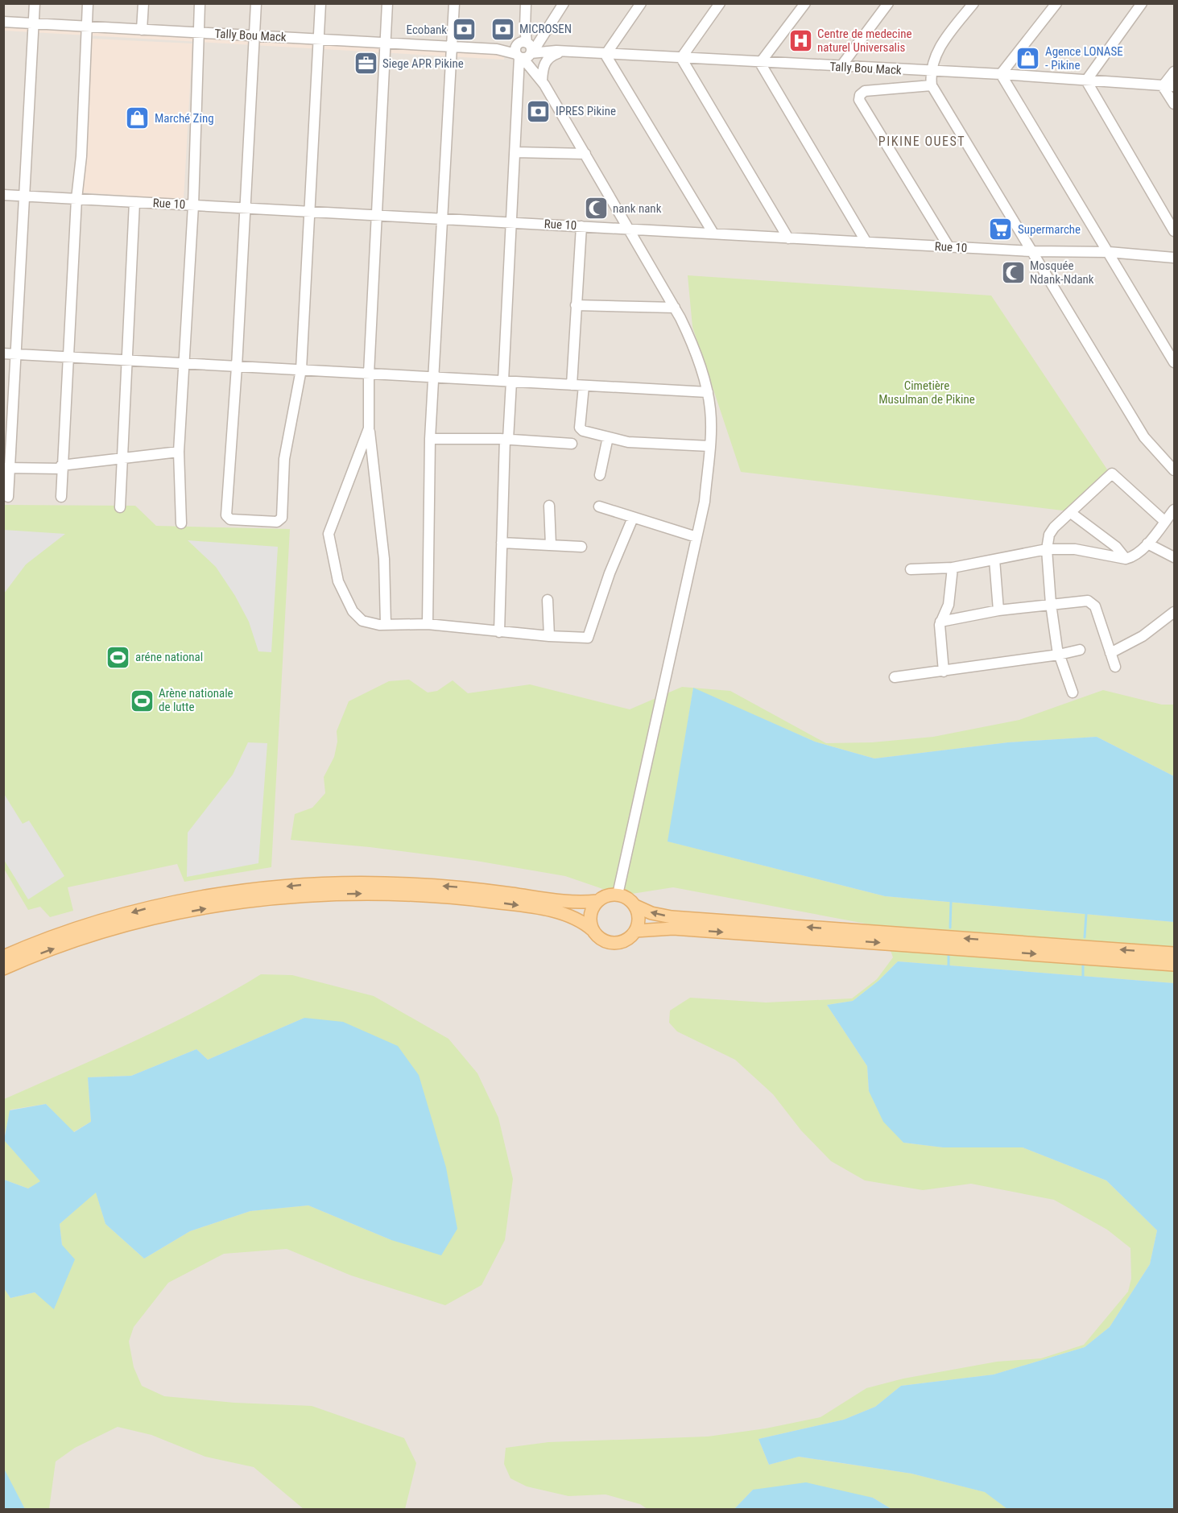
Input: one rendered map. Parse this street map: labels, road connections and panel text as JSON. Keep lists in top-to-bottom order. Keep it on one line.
{"streets":{"street":["Tally Bou Mack","Rue 10"]},"districts":["PIKINE OUEST"],"parks":["Cimetière Musulman de Pikine"],"places":{"bank":["MICROSEN","Ecobank","IPRES Pikine"],"hospital":["Centre de medecine naturel Universalis"],"shop":["Agence LONASE - Pikine","Marché Zing"],"office":["Siege APR Pikine"],"mosque":["nank nank","Mosquée Ndank-Ndank"],"supermarket":["Supermarche"],"sports":["aréne national","Arène nationale de lutte"]}}
